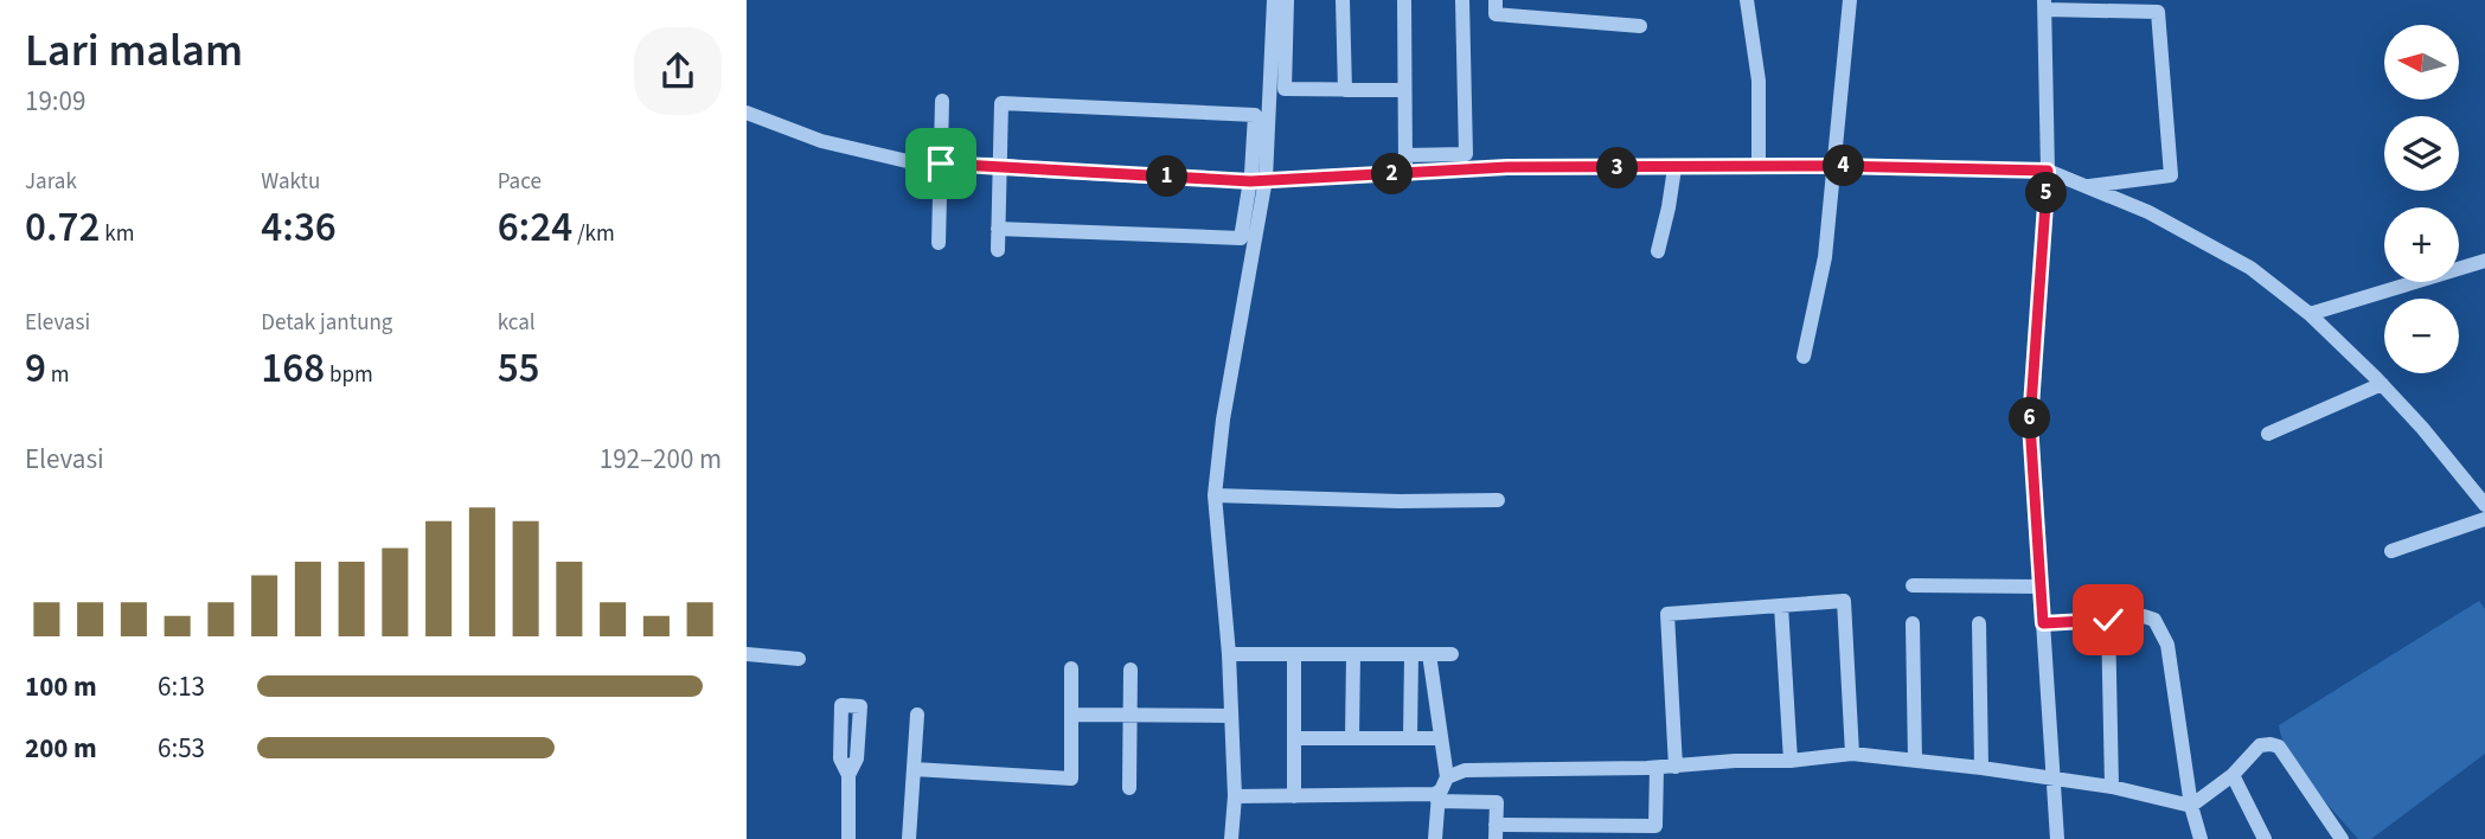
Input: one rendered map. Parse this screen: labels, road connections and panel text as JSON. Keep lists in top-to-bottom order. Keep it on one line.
{"north":"left","page":{"heading":["Lari malam","19:09"],"map_buttons":["+","−"],"stats":[["Jarak","0.72 km"],["Waktu","4:36"],["Pace","6:24 /km"],["Elevasi","9 m"],["Detak jantung","168 bpm"],["kcal","55"]],"pins":["4","3","2","1","5","6"],"chart":["Elevasi","192–200 m"],"list":[{"name":"100 m","note":"6:13"},{"name":"200 m","note":"6:53"}]}}
